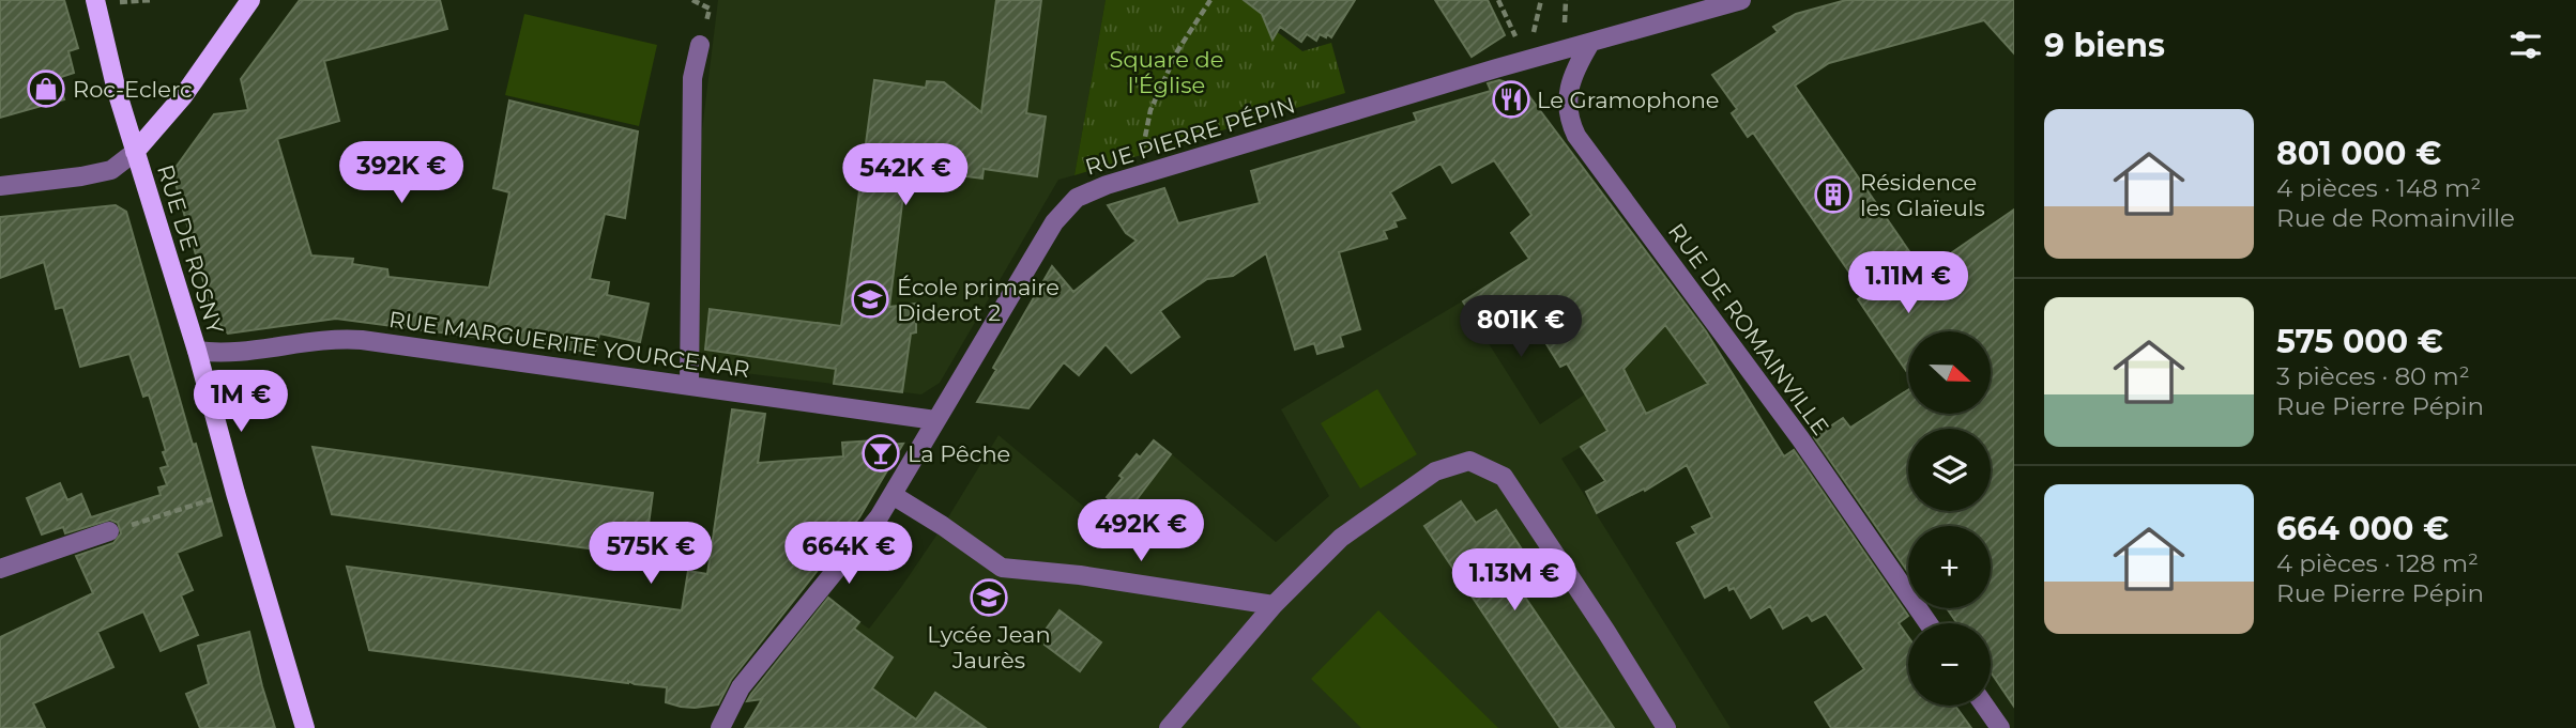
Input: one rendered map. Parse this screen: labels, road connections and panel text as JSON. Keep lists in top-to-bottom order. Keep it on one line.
{"streets":{"main road":["RUE DE ROSNY"],"street":["RUE PIERRE PÉPIN","RUE DE ROMAINVILLE","RUE MARGUERITE YOURCENAR"]},"crossings":[["RUE PIERRE PÉPIN","RUE DE ROMAINVILLE"],["RUE PIERRE PÉPIN","RUE MARGUERITE YOURCENAR"],["RUE DE ROSNY","RUE MARGUERITE YOURCENAR"]],"parks":["Square de l'Église"],"places":{"shop":["Roc-Eclerc"],"restaurant":["Le Gramophone"],"building":["Résidence les Glaïeuls"],"school or university":["École primaire Diderot 2","Lycée Jean Jaurès"],"bar":["La Pêche"]},"north":"right","page":{"heading":"9 biens","list":[{"name":"801 000 €","note":"4 pièces · 148 m² · Rue de Romainville"},{"name":"575 000 €","note":"3 pièces · 80 m² · Rue Pierre Pépin"},{"name":"664 000 €","note":"4 pièces · 128 m² · Rue Pierre Pépin"}],"price":["392K €","542K €","1.11M €","801K €","1M €","492K €","575K €","664K €","1.13M €"],"map_buttons":["+","−"]}}
